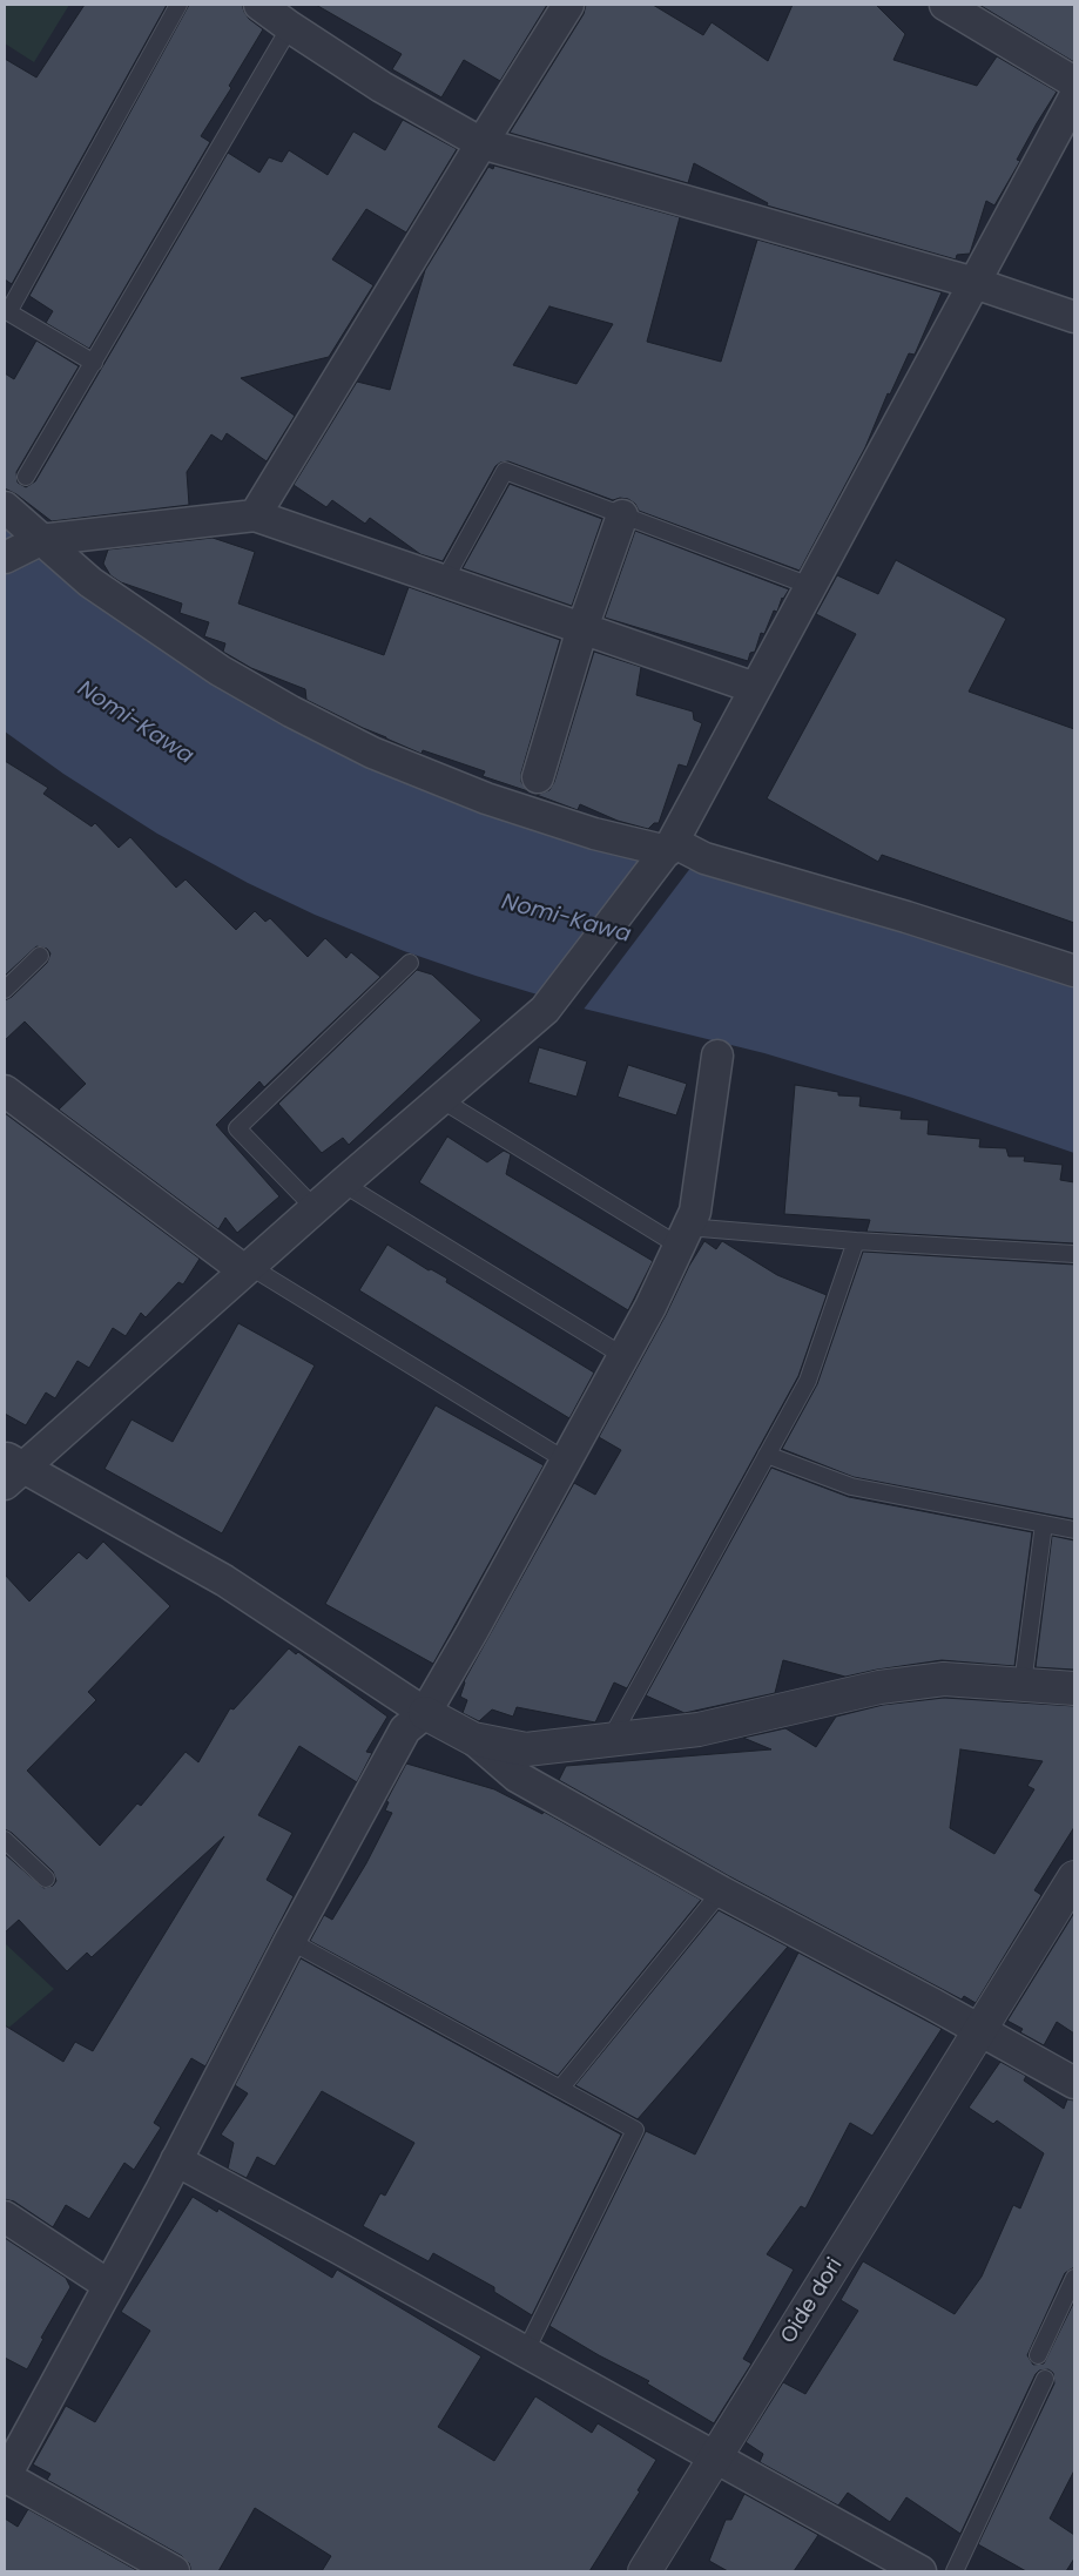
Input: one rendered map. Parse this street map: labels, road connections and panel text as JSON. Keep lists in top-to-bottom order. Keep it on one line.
{"streets":{"street":["Oide dori"]},"water":["Nomi-Kawa"]}
